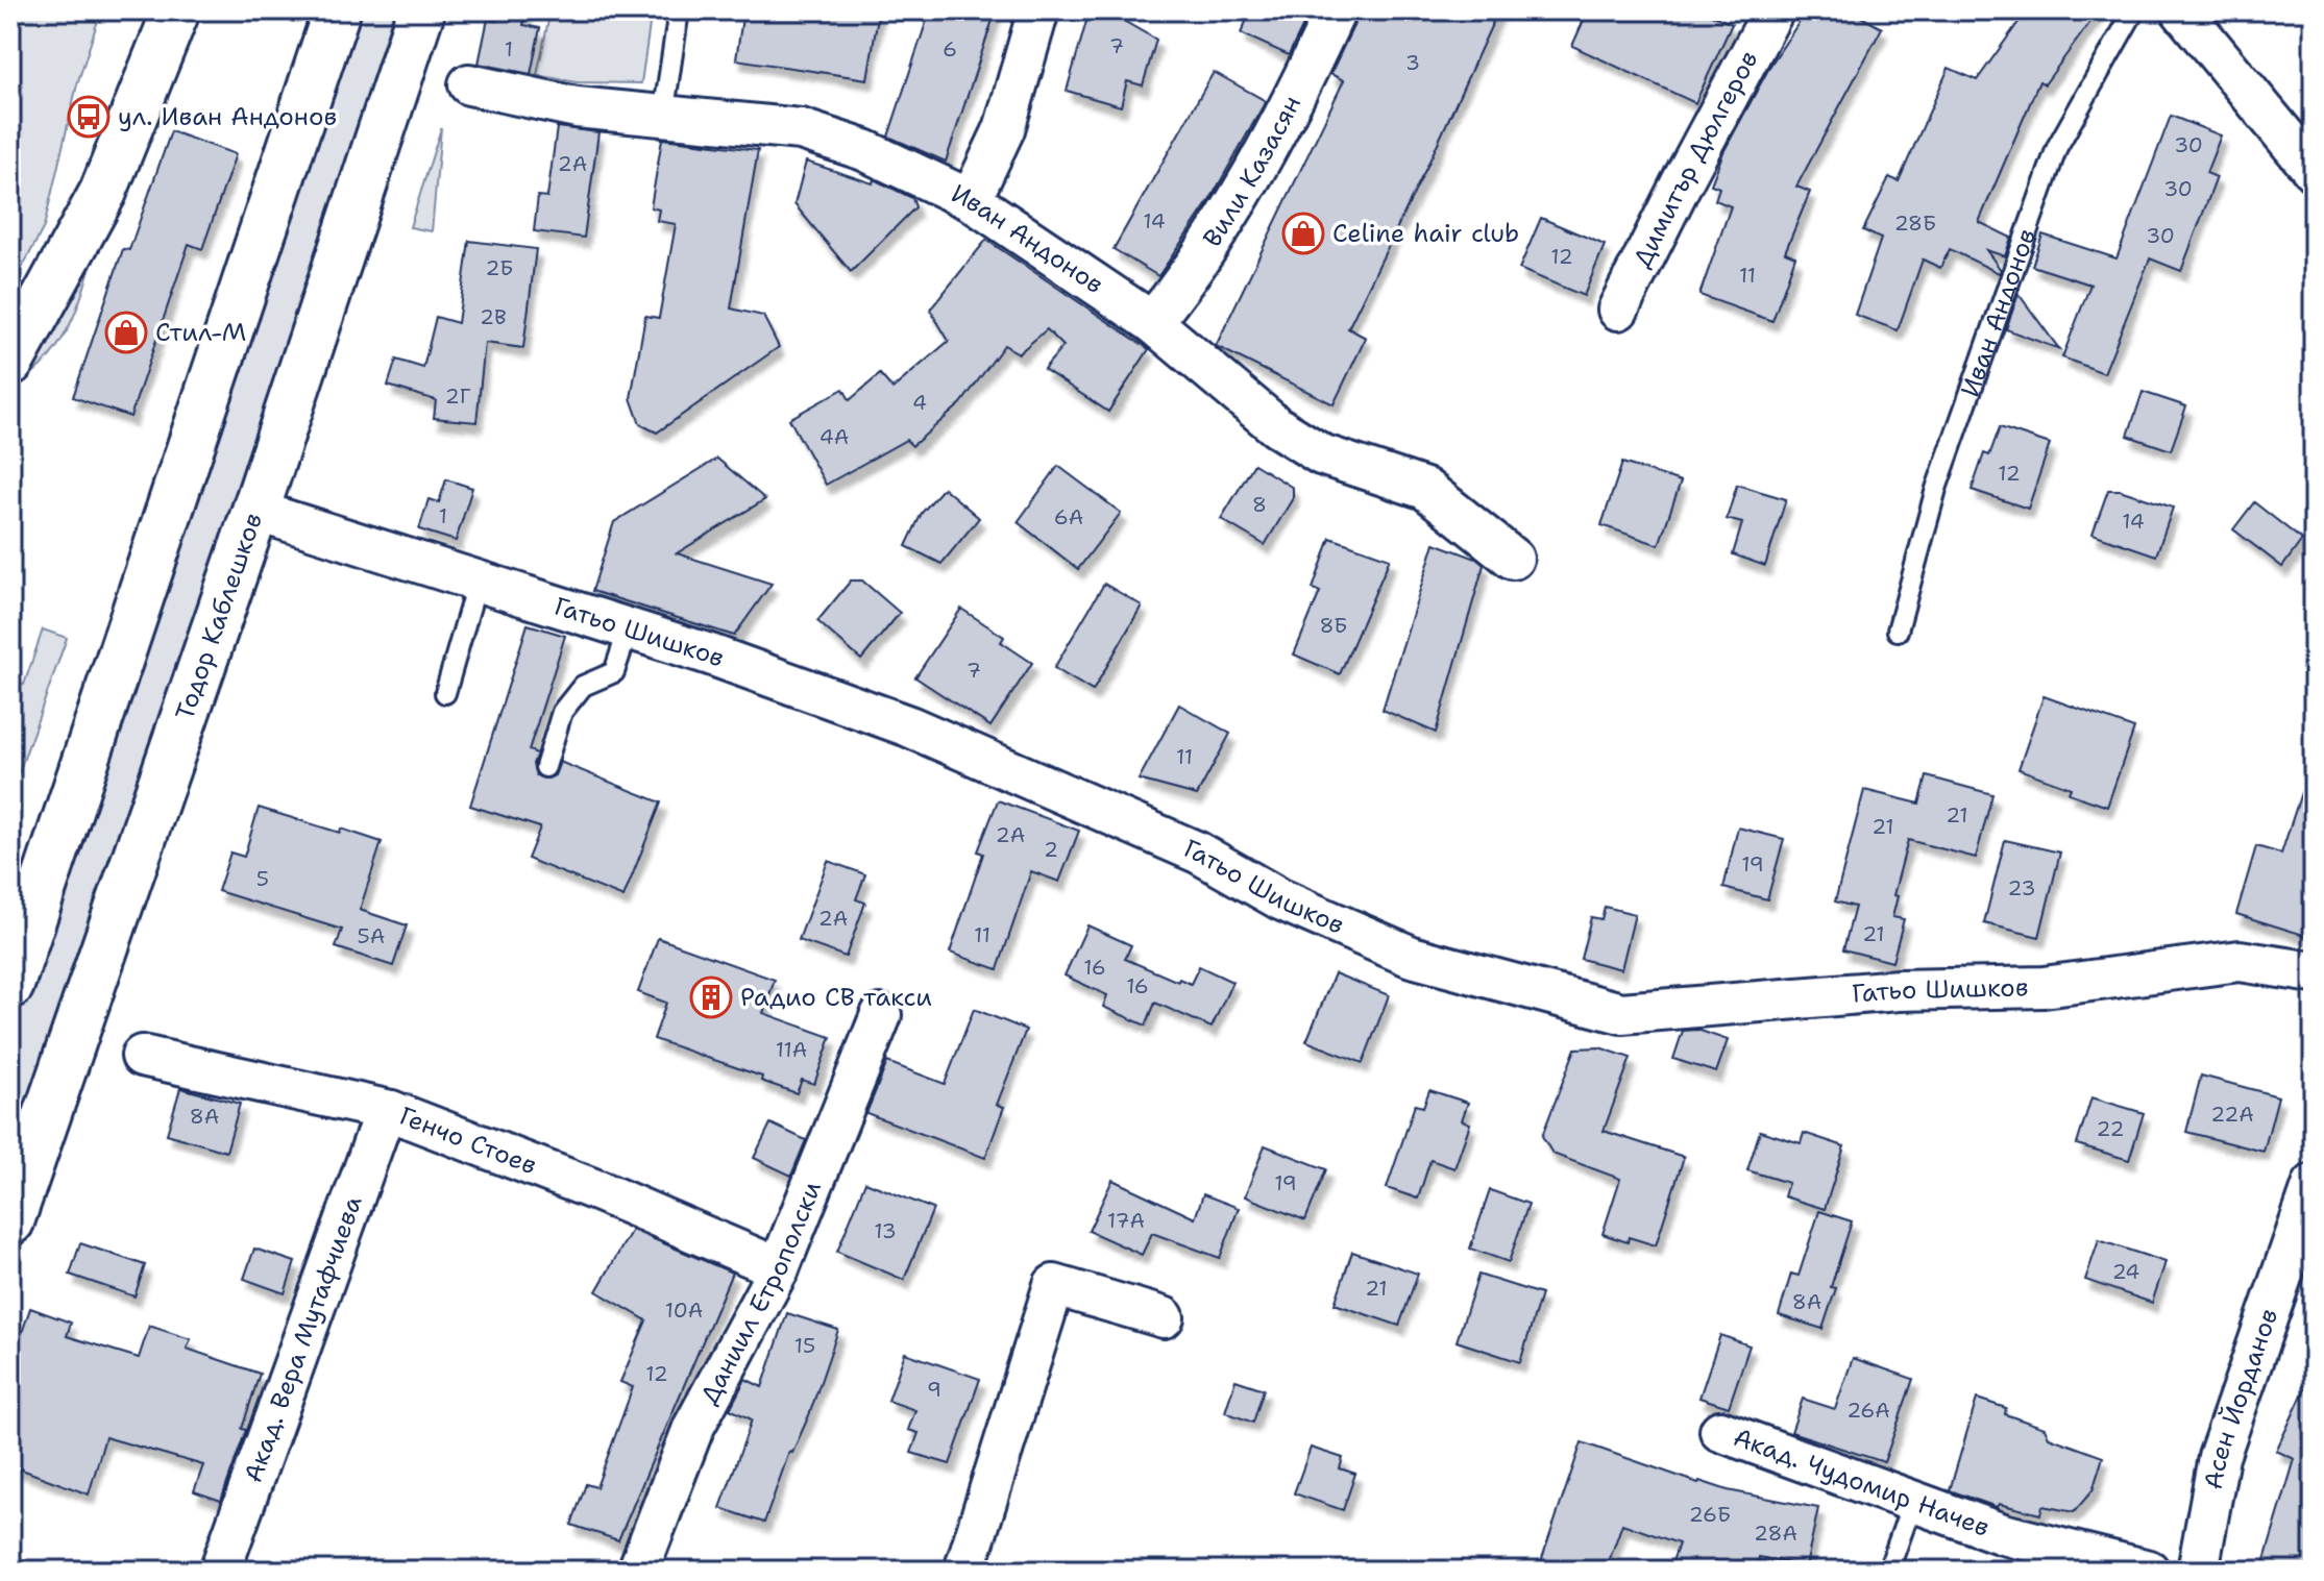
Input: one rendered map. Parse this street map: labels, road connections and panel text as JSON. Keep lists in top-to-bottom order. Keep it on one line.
{"streets":{"main road":["Тодор Каблешков"],"street":["Димитър Дюлгеров","Вили Казасян","Иван Андонов","Гатьо Шишков","Генчо Стоев","Даниил Етрополски","Акад. Вера Мутафчиева","Асен Йорданов","Акад. Чудомир Начев"]},"crossings":[["Вили Казасян","Иван Андонов"],["Тодор Каблешков","Гатьо Шишков"],["Генчо Стоев","Даниил Етрополски"],["Генчо Стоев","Акад. Вера Мутафчиева"]],"places":{"bus stop":["ул. Иван Андонов"],"shop":["Celine hair club","Стил-М"],"building":["Радио СВ такси"]},"house_numbers":["7","1","6","3","30","2А","30","14","28Б","30","12","2Б","11","2В","2Г","4","4А","12","8","1","6А","14","8Б","7","11","21","21","2А","2","19","5","23","2А","21","11","5А","16","16","11А","22А","8А","22","19","17А","13","24","21","8А","10А","15","12","9","26А","26Б","28А"]}
